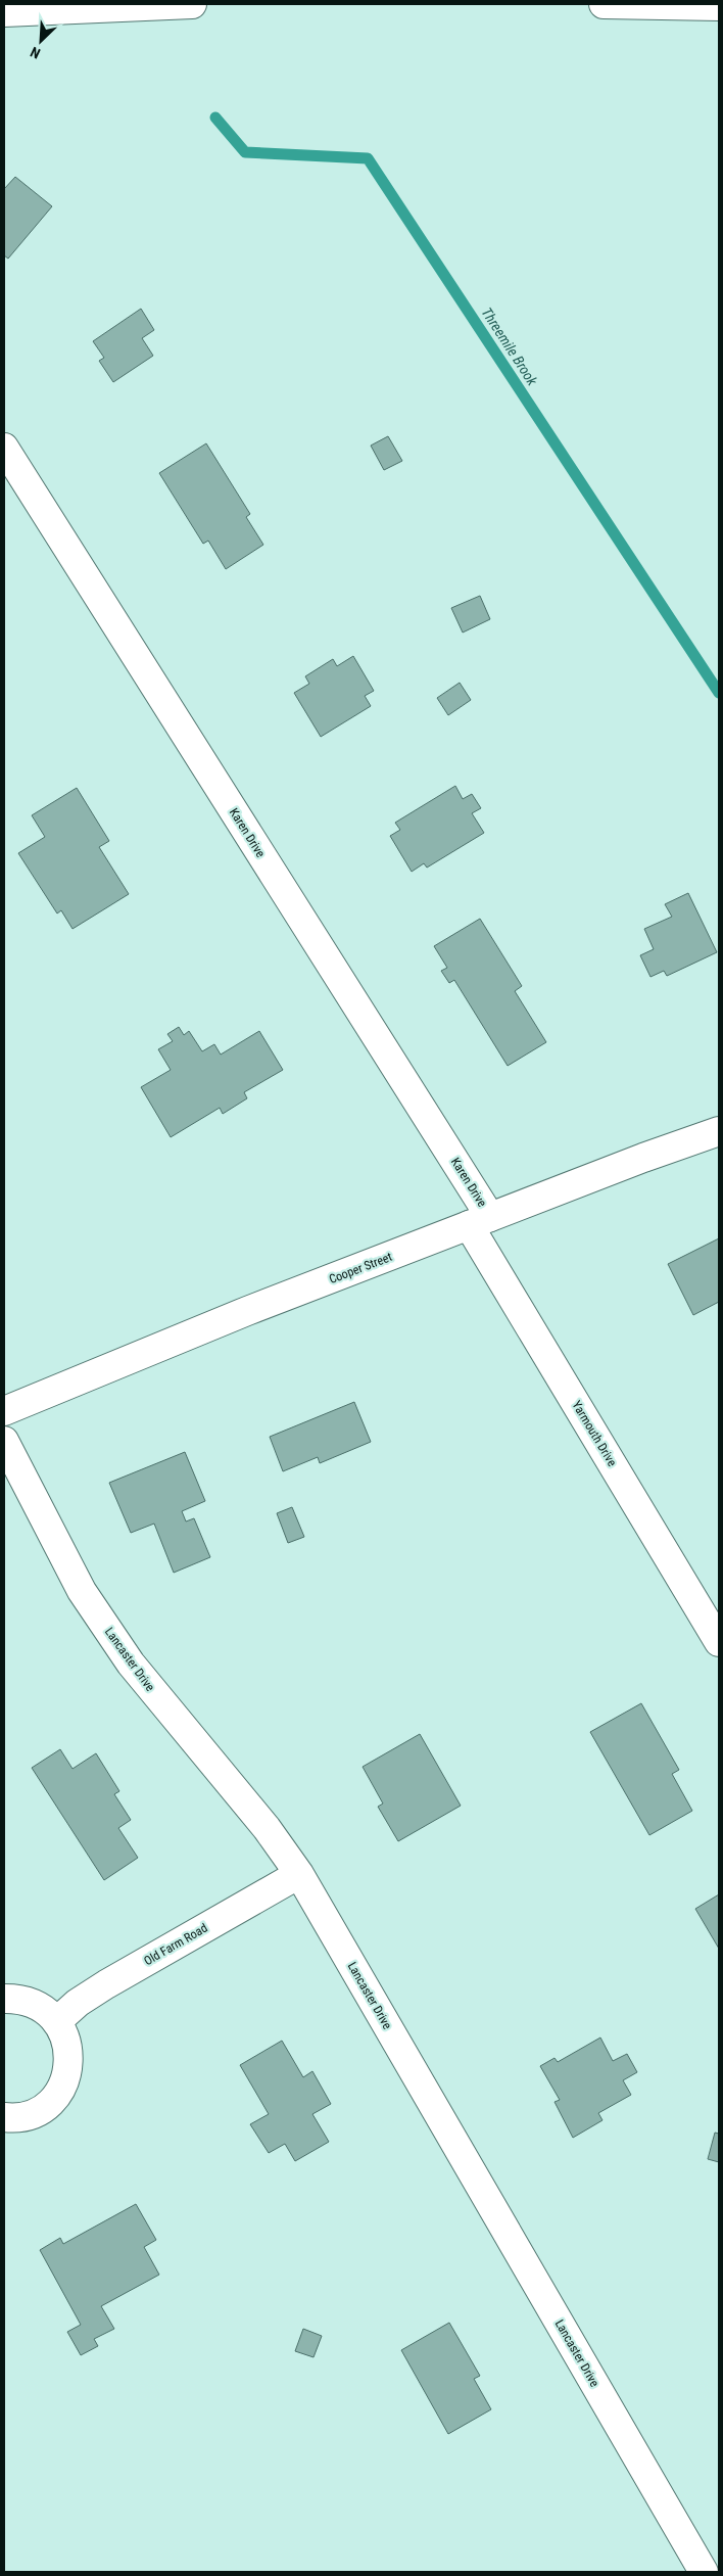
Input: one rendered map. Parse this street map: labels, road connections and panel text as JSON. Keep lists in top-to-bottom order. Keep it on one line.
{"streets":{"main road":["Karen Drive","Cooper Street","Yarmouth Drive","Lancaster Drive","Old Farm Road"]},"crossings":[["Karen Drive","Cooper Street"],["Karen Drive","Yarmouth Drive"],["Cooper Street","Yarmouth Drive"],["Lancaster Drive","Old Farm Road"]],"water":["Threemile Brook"],"north":"bottom left"}
